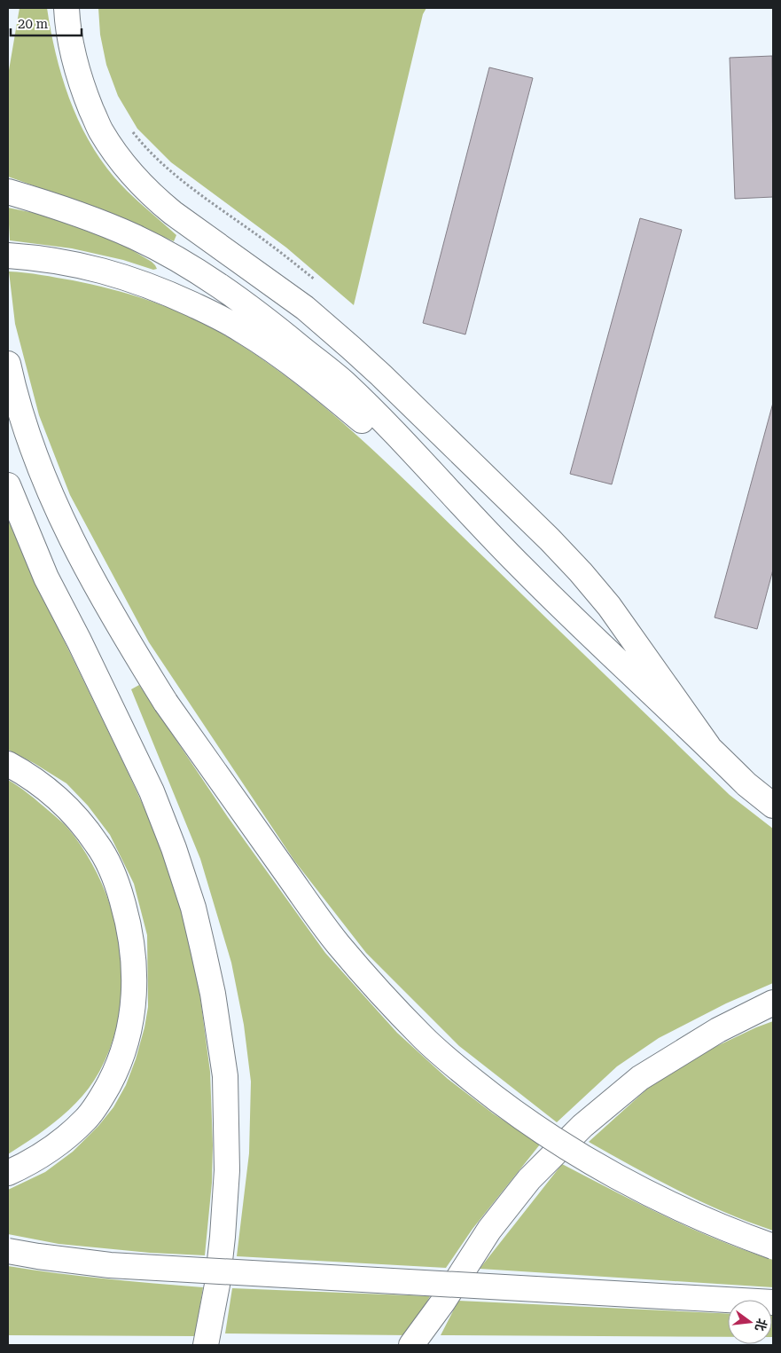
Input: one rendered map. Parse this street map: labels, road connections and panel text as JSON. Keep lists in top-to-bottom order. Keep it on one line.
{"scale_bar":"20 m","north":"right"}
